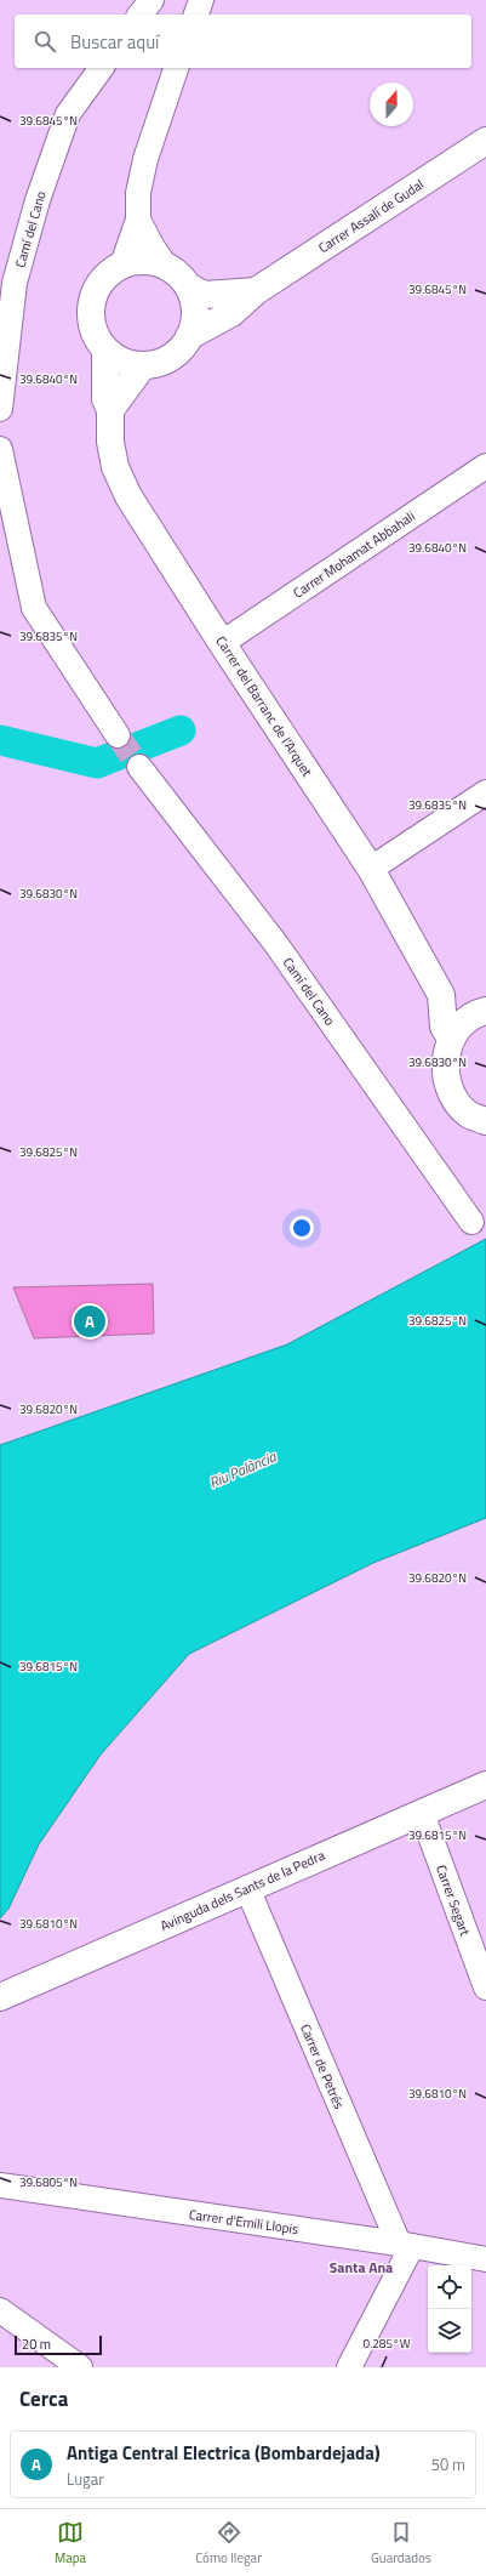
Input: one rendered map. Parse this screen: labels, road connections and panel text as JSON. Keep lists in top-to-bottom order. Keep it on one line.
{"streets":{"street":["Carrer Assalí de Gudal","Camí del Cano","Carrer Mohamat Abbahali","Carrer del Barranc de l'Arquet","Avinguda dels Sants de la Pedra","Carrer Segart","Carrer de Petrés","Carrer d'Emili Llopis"]},"crossings":[["Carrer Assalí de Gudal","Carrer del Barranc de l'Arquet"],["Carrer Mohamat Abbahali","Carrer del Barranc de l'Arquet"],["Avinguda dels Sants de la Pedra","Carrer Segart"],["Avinguda dels Sants de la Pedra","Carrer de Petrés"],["Carrer de Petrés","Carrer d'Emili Llopis"]],"districts":["Santa Ana"],"water":["Riu Palància"],"scale_bar":"20 m","north":"top","page":{"search":"Buscar aquí","pins":"A","scale":"20 m","heading":"Cerca","list":[{"mark":"A","name":"Antiga Central Electrica (Bombardejada)","note":"Lugar","value":"50 m"}],"nav":["Mapa","Cómo llegar","Guardados"]},"coordinates":["39.6845°N","39.6840°N","39.6835°N","39.6830°N","39.6825°N","39.6820°N","39.6815°N","39.6810°N","39.6805°N","0.285°W"]}
